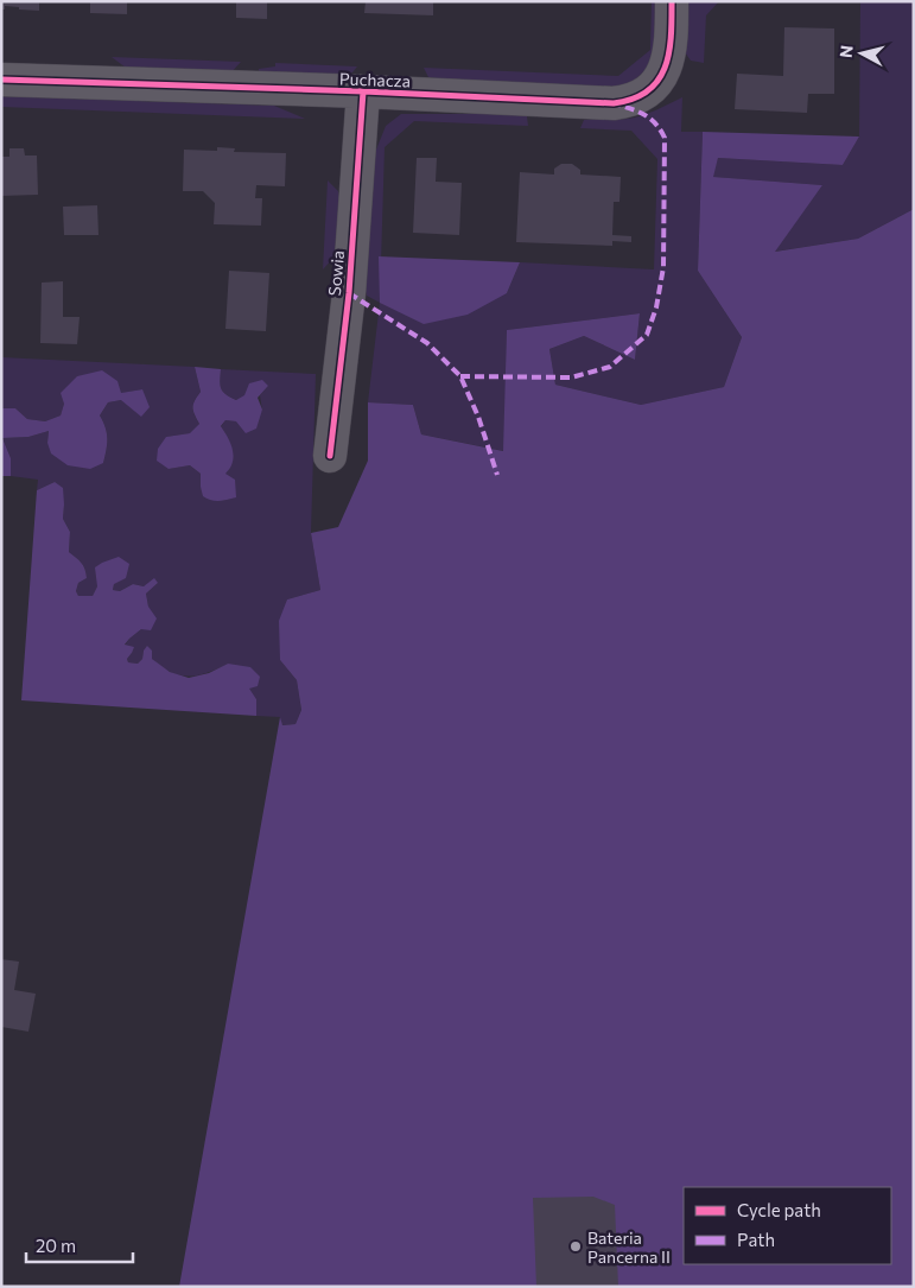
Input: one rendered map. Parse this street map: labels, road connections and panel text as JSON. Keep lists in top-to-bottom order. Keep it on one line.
{"streets":{"street":["Puchacza","Sowia"]},"crossings":[["Puchacza","Sowia"]],"places":["Bateria Pancerna II"],"legend":["Cycle path","Path"],"scale_bar":"20 m","north":"left"}
